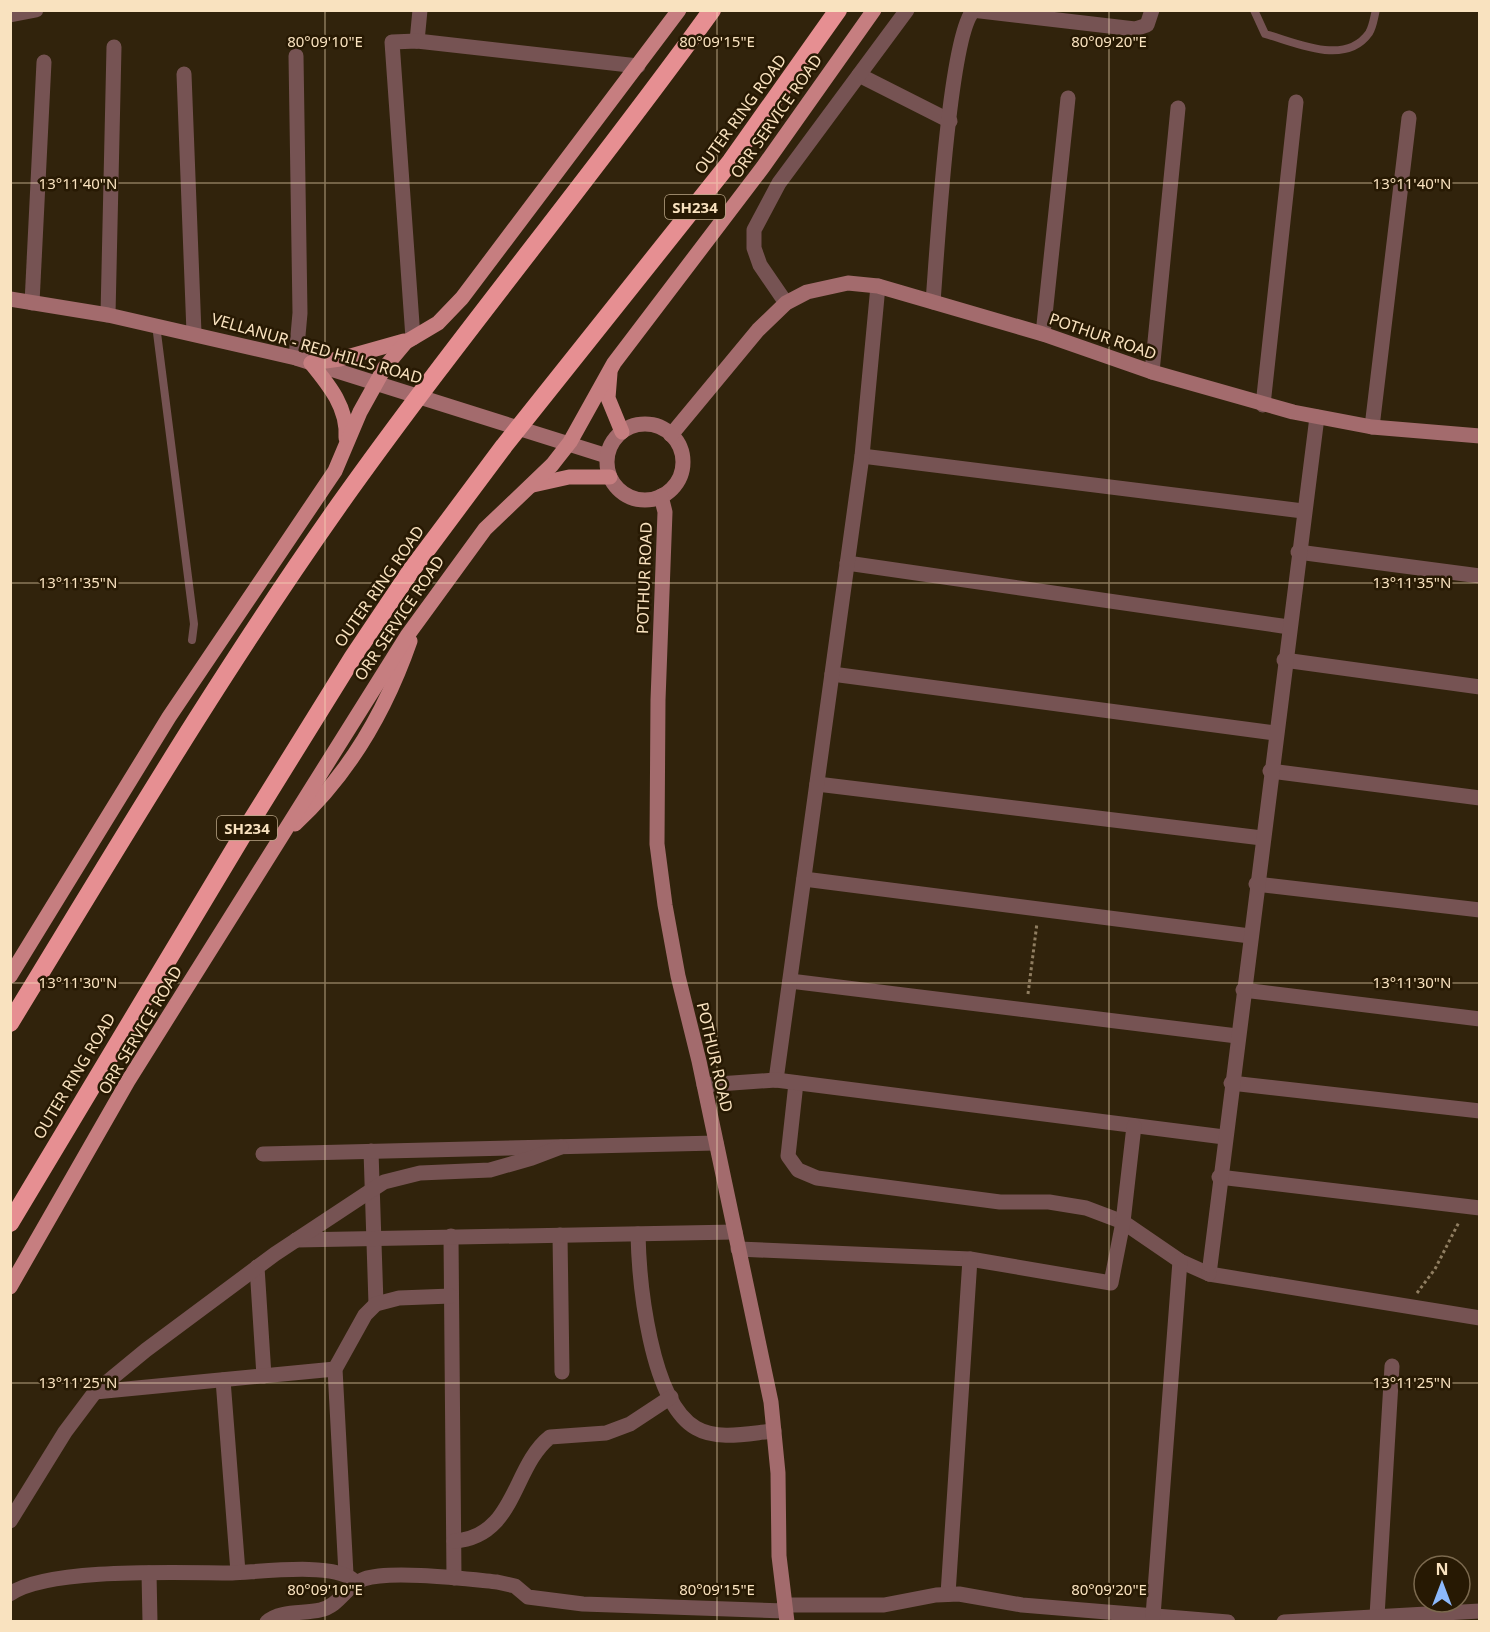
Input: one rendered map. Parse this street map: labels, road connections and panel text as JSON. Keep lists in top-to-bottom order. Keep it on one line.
{"streets":{"highway":["OUTER RING ROAD","SH234"],"main road":["ORR SERVICE ROAD"],"street":["POTHUR ROAD","VELLANUR - RED HILLS ROAD"]},"crossings":[["ORR SERVICE ROAD","VELLANUR - RED HILLS ROAD"],["POTHUR ROAD","VELLANUR - RED HILLS ROAD"]],"north":"top","coordinates":["80°09'10\"E","80°09'15\"E","80°09'20\"E","13°11'40\"N","13°11'35\"N","13°11'30\"N","13°11'25\"N"]}
